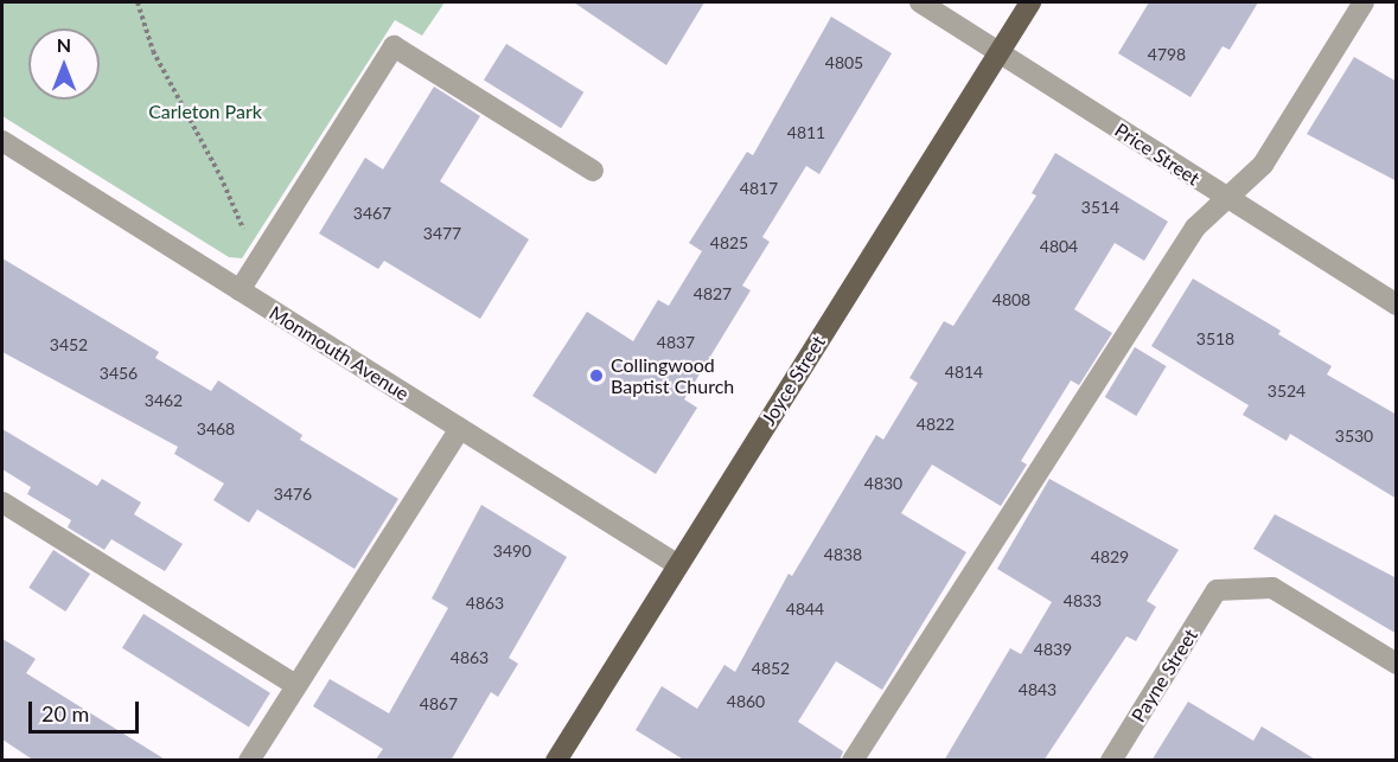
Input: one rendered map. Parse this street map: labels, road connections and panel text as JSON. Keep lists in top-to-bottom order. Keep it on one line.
{"streets":{"main road":["Joyce Street"],"street":["Price Street","Monmouth Avenue","Payne Street"]},"crossings":[["Price Street","Joyce Street"],["Monmouth Avenue","Joyce Street"]],"parks":["Carleton Park"],"places":["Collingwood Baptist Church"],"house_numbers":["4798","4805","4811","4817","3514","3467","3477","4825","4804","4827","4808","3518","4837","3452","4814","3456","3524","3462","4822","3468","3530","4830","3476","3490","4838","4829","4833","4863","4844","4839","4863","4852","4843","4860","4867"],"scale_bar":"20 m","north":"top"}
